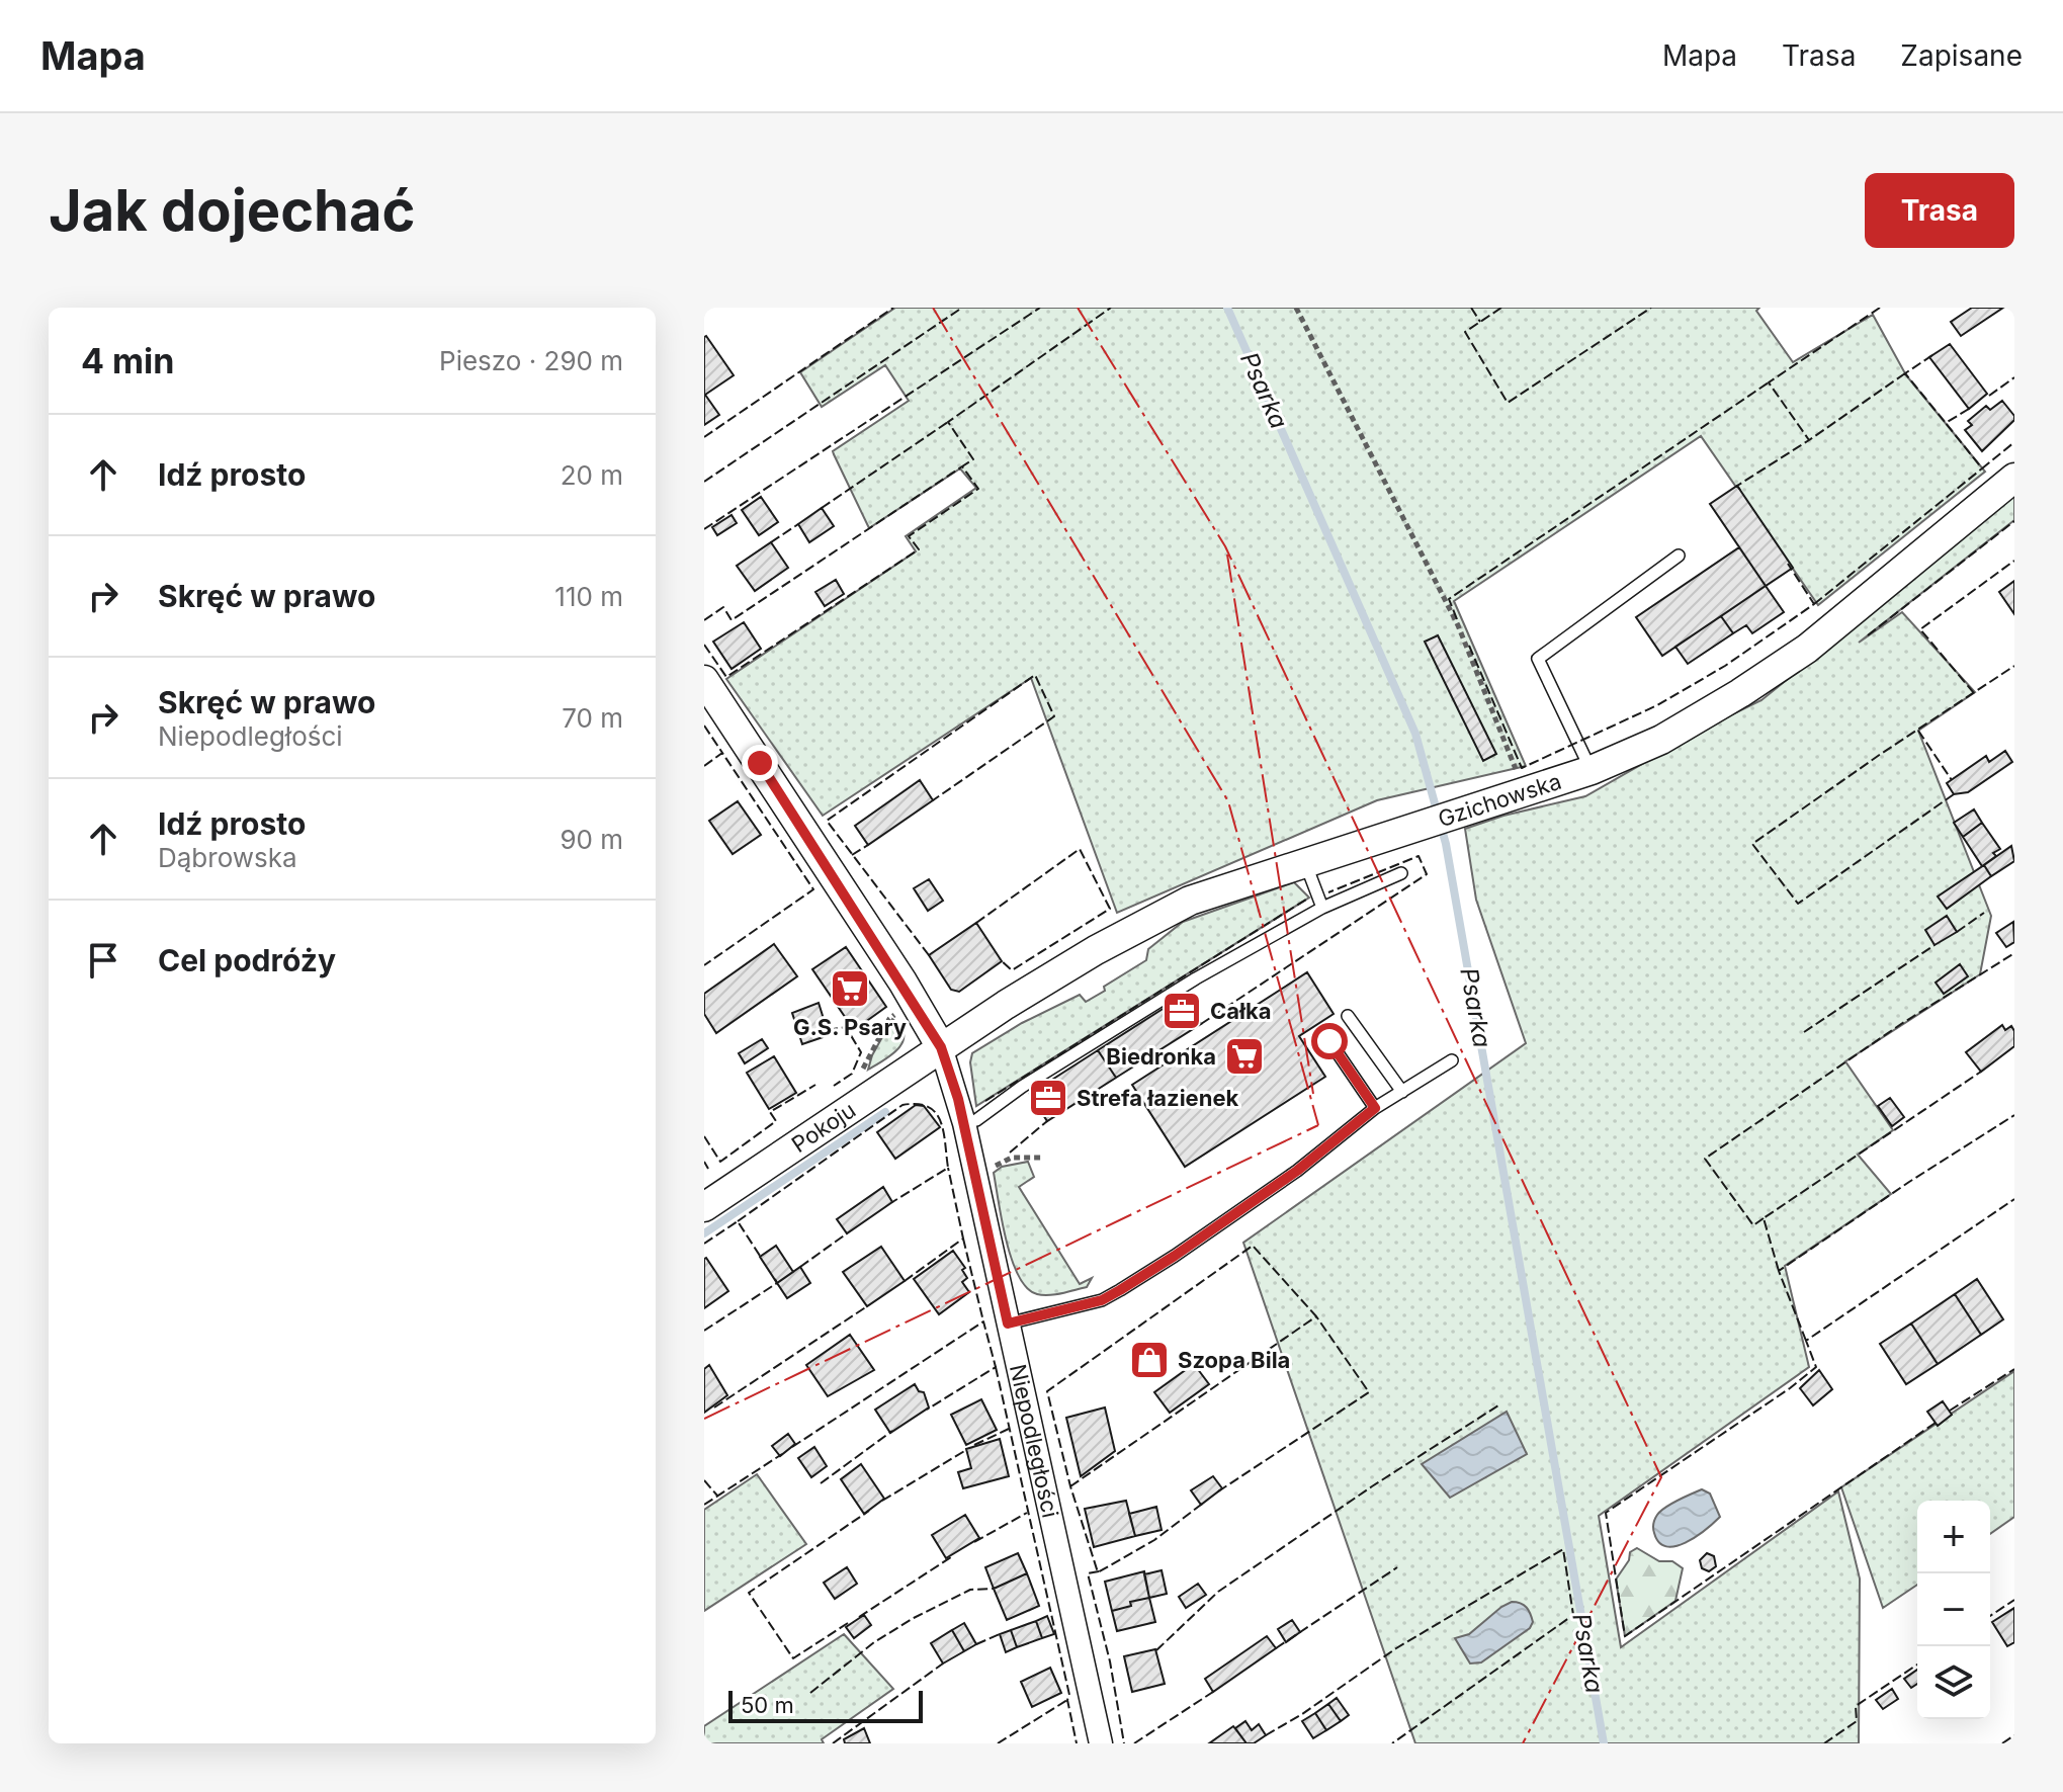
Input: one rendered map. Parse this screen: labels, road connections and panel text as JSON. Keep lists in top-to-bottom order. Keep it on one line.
{"streets":{"street":["Gzichowska","Pokoju","Niepodległości"]},"crossings":[["Gzichowska","Pokoju"],["Gzichowska","Niepodległości"],["Pokoju","Niepodległości"]],"water":["Psarka"],"places":{"supermarket":["G.S. Psary","Biedronka"],"office":["Całka","Strefa łazienek"],"shop":["Szopa Bila"]},"scale_bar":"50 m","page":{"header":"Mapa","nav":["Mapa","Trasa","Zapisane"],"buttons":"Trasa","title":"Jak dojechać","heading":["4 min","Pieszo · 290 m"],"list":[["Idź prosto","20 m"],["Skręć w prawo","110 m"],["Skręć w prawo","Niepodległości","70 m"],["Idź prosto","Dąbrowska","90 m"],"Cel podróży"],"map_buttons":["+","−"],"scale":"50 m"}}
